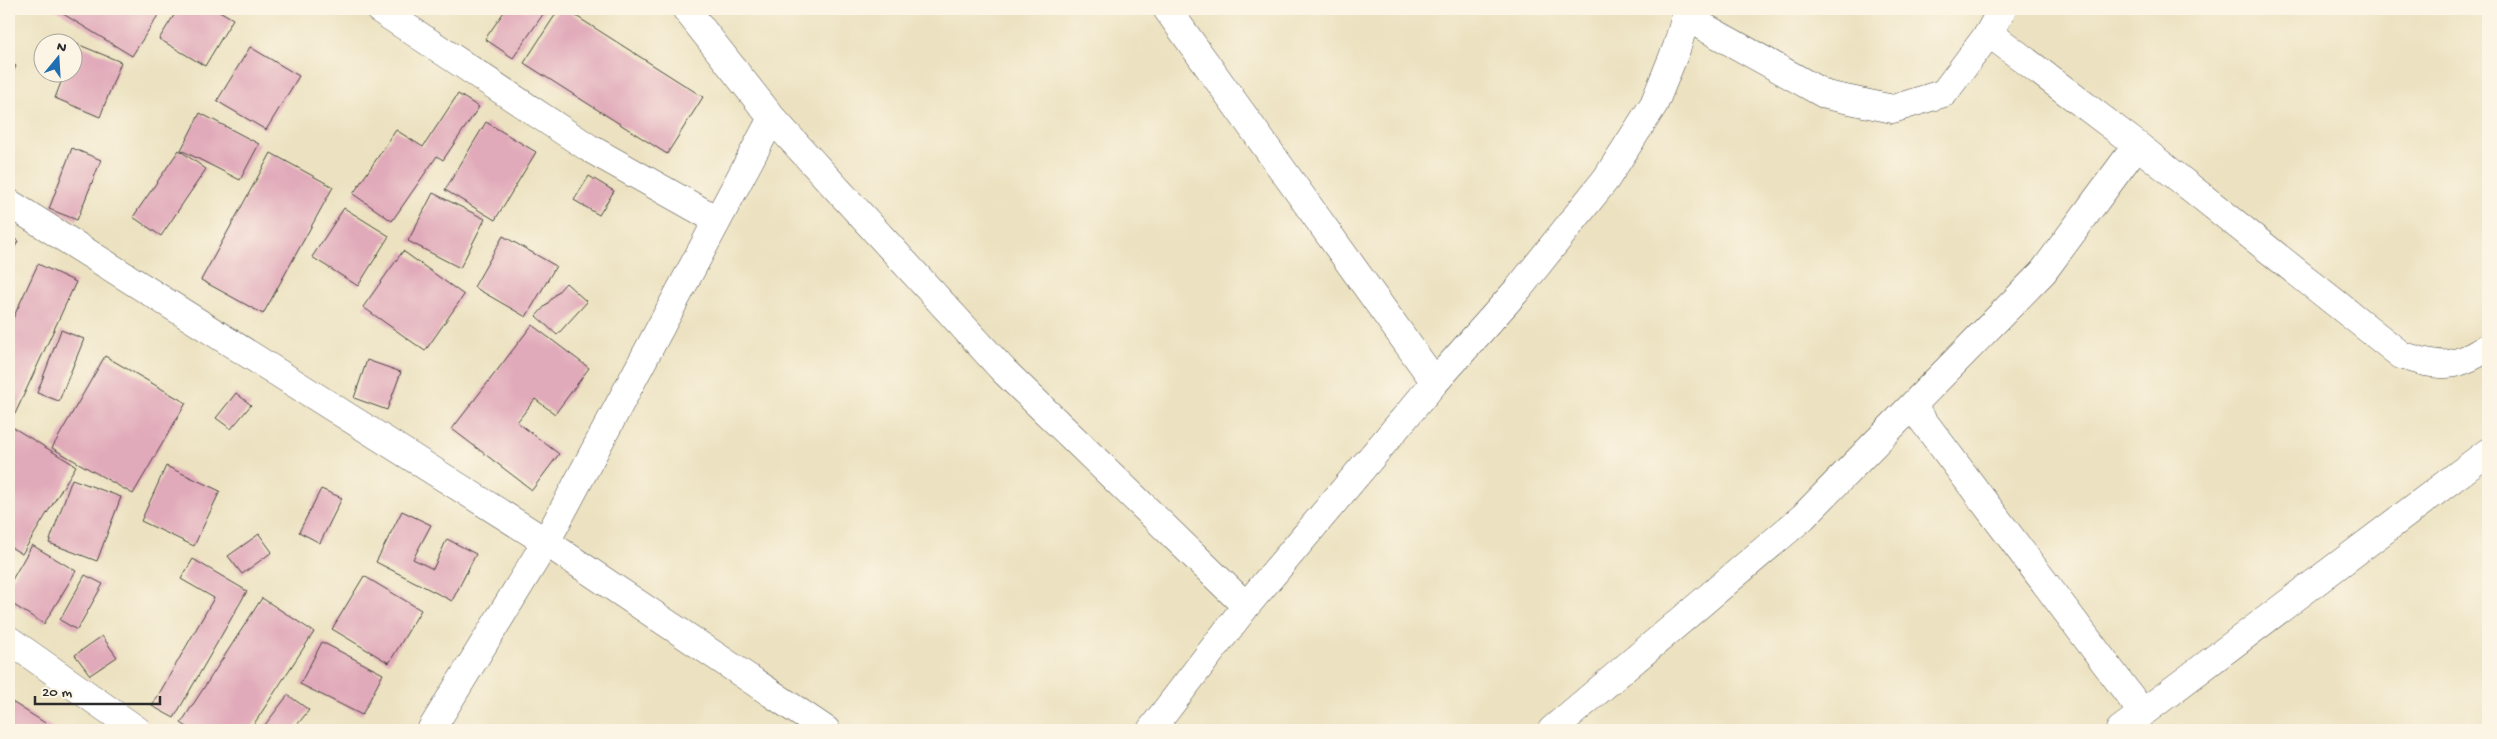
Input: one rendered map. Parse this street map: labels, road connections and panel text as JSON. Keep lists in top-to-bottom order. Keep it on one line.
{"scale_bar":"20 m","north":"top"}
